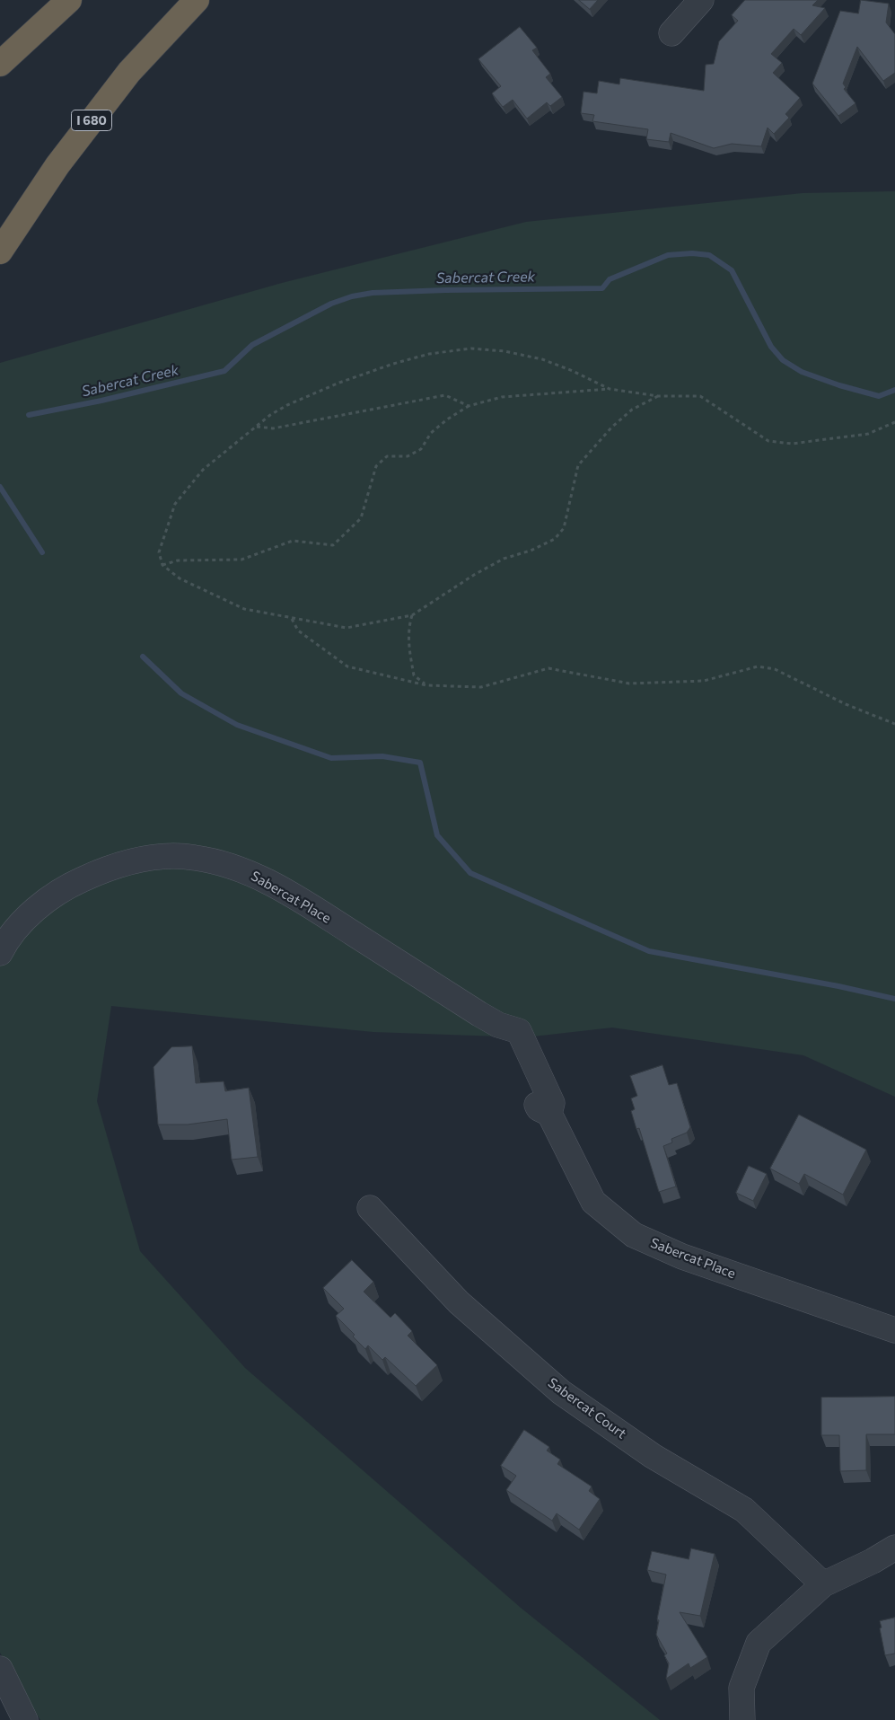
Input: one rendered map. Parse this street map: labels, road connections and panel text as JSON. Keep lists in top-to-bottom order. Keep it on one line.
{"streets":{"highway":["I 680"],"street":["Sabercat Place","Sabercat Court"]},"water":["Sabercat Creek"]}
